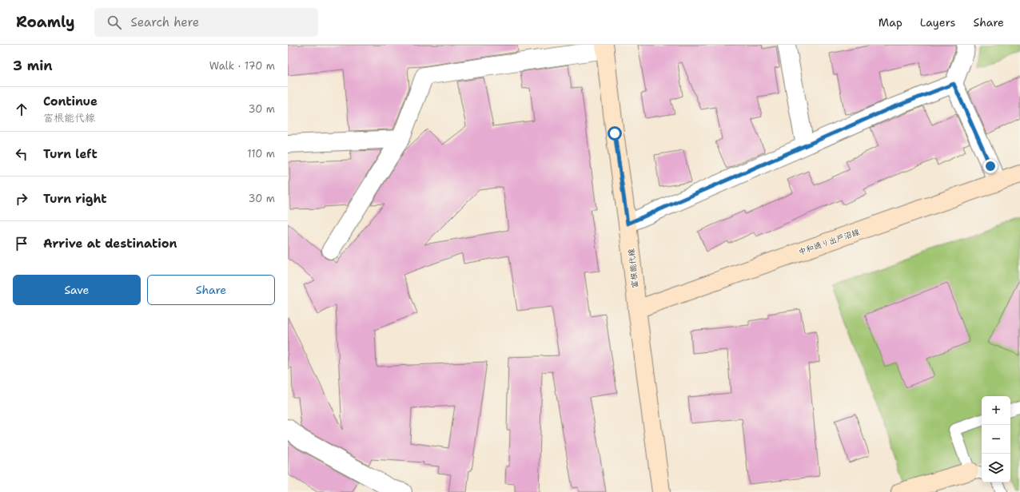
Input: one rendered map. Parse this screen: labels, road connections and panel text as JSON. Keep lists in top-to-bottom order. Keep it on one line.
{"streets":{"street":["中和通り出戸沼線","富根能代線"]},"crossings":[["中和通り出戸沼線","富根能代線"]],"page":{"header":"Roamly","search":"Search here","nav":["Map","Layers","Share"],"heading":["3 min","Walk · 170 m"],"list":[["Continue","富根能代線","30 m"],["Turn left","110 m"],["Turn right","30 m"],"Arrive at destination"],"buttons":["Save","Share"],"map_buttons":["+","−"]}}
